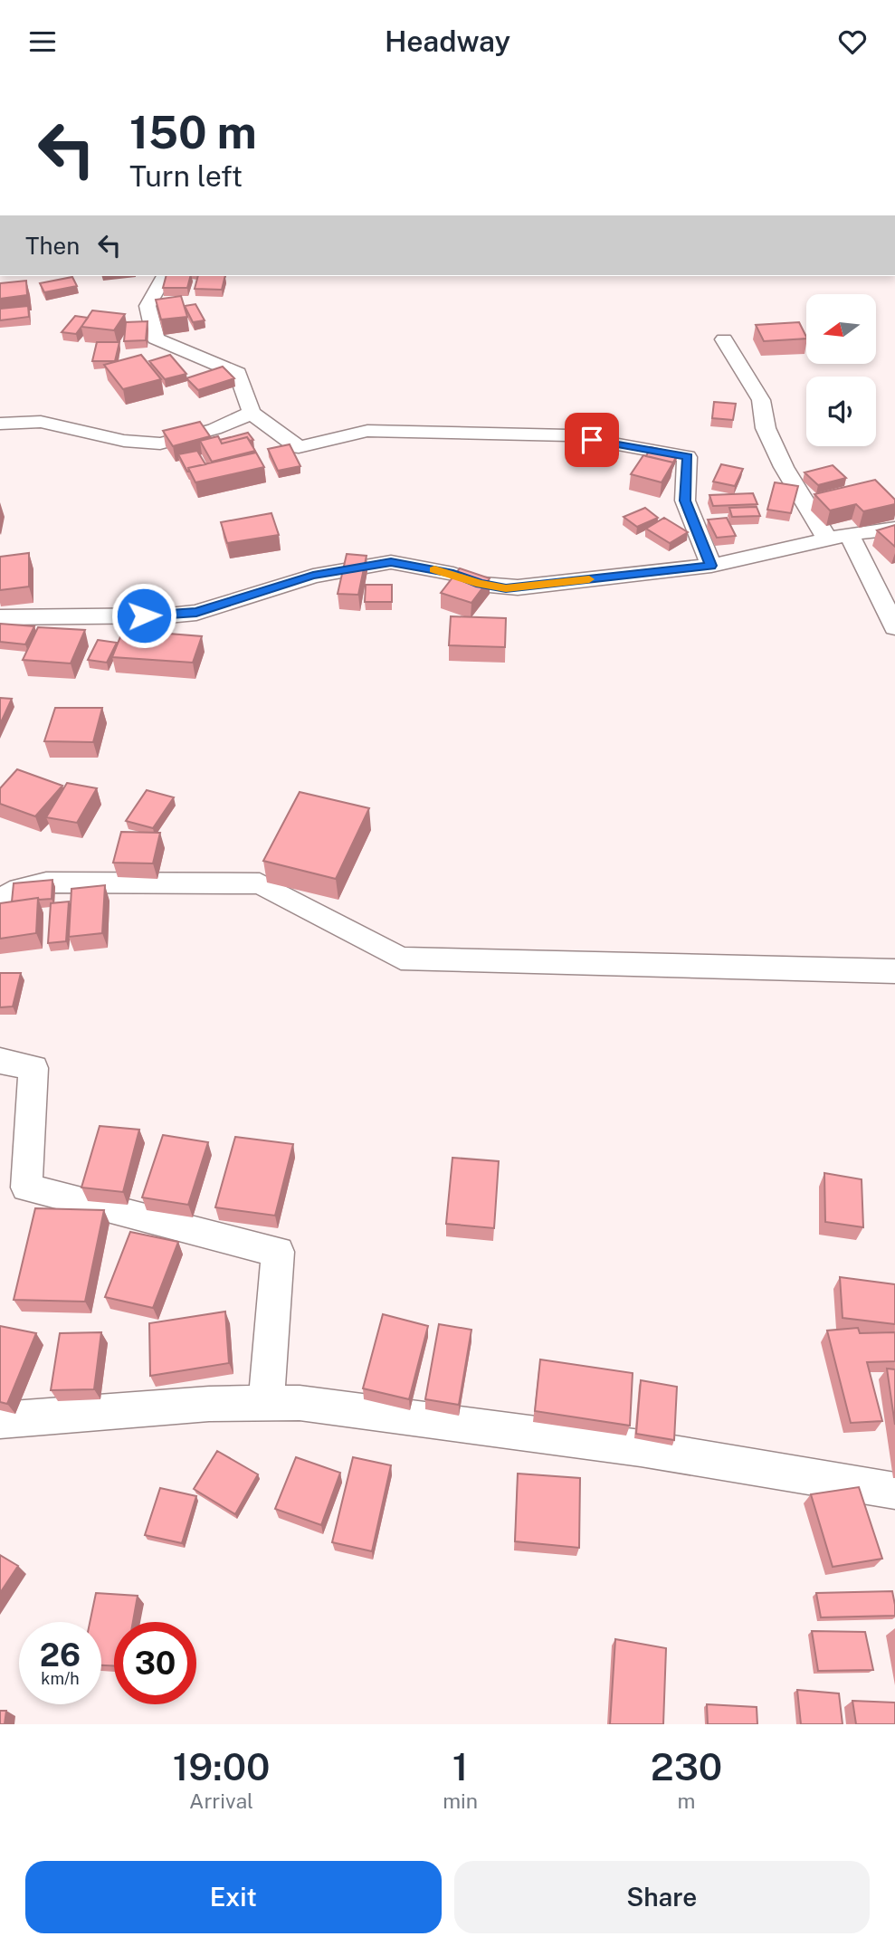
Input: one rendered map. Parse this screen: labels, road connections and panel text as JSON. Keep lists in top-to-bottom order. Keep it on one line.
{"north":"left","page":{"header":"Headway","turn":["150 m","Turn left"],"then":"Then","speed":"26 km/h","limit":"30","eta":["19:00","Arrival","1","min","230","m"],"buttons":["Exit","Share"]}}
